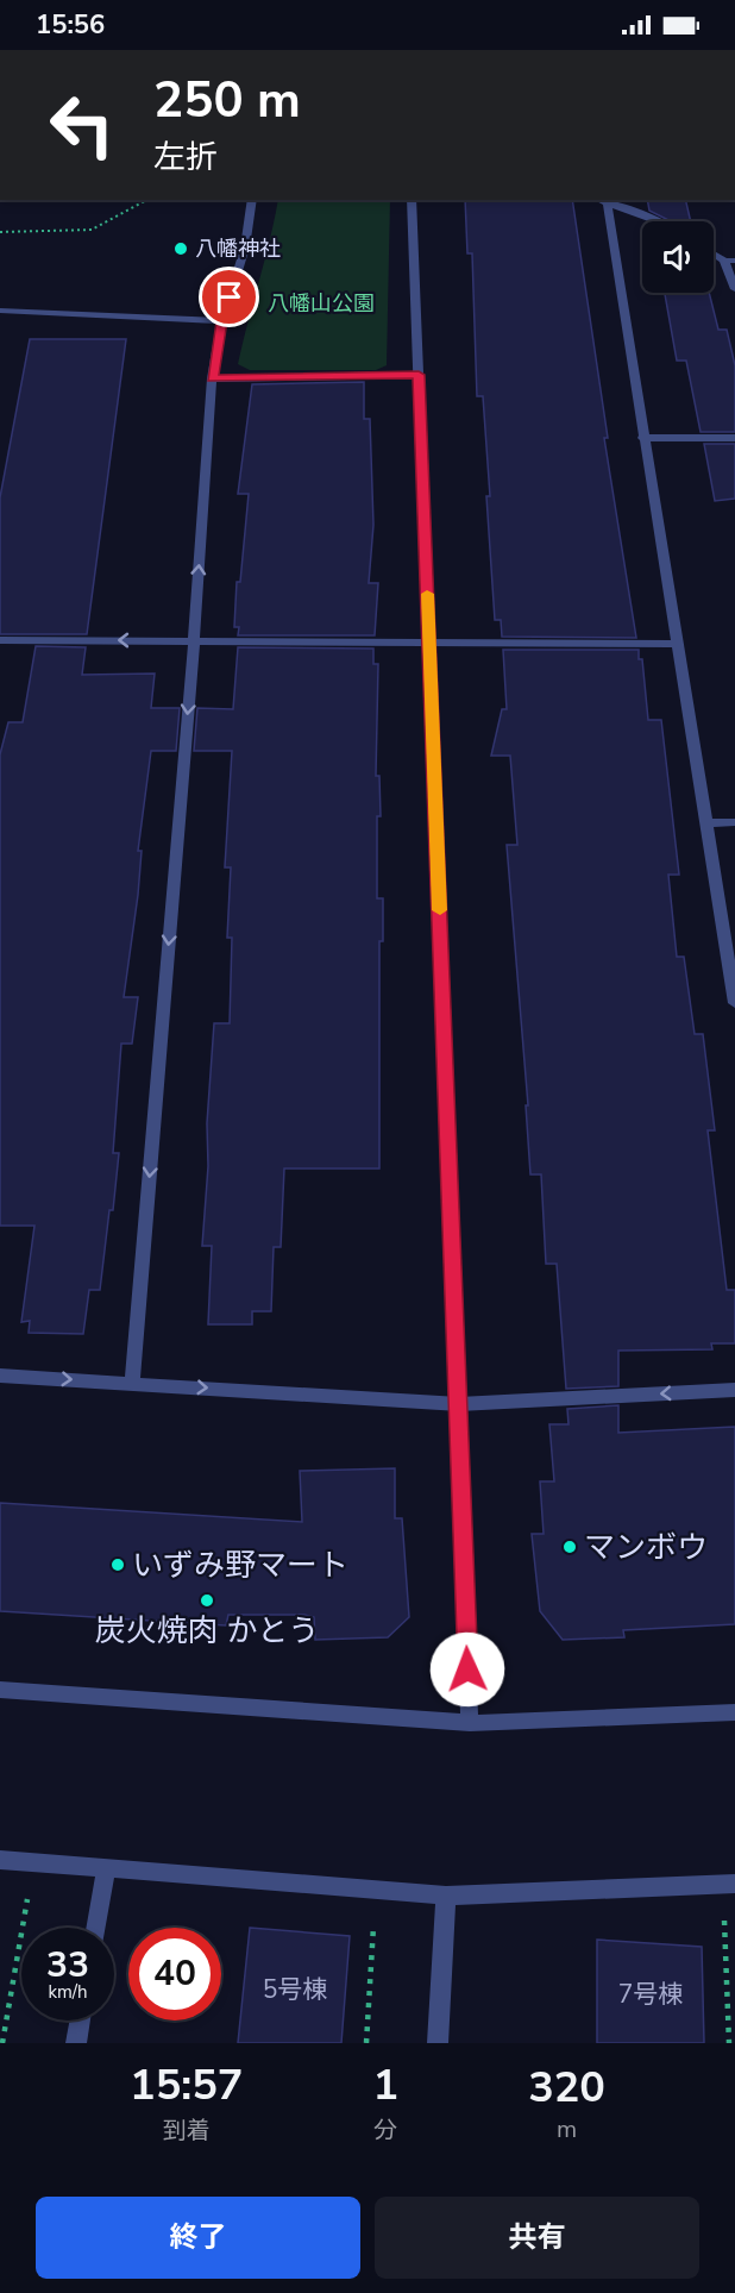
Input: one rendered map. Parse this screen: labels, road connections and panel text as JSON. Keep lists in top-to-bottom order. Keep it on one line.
{"parks":["八幡山公園"],"places":["八幡神社","マンボウ","いずみ野マート","炭火焼肉 かとう"],"house_numbers":["5号棟","7号棟"],"page":{"status":"15:56","turn":["250 m","左折"],"speed":"33 km/h","limit":"40","eta":["15:57","到着","1","分","320","m"],"buttons":["終了","共有"]}}
